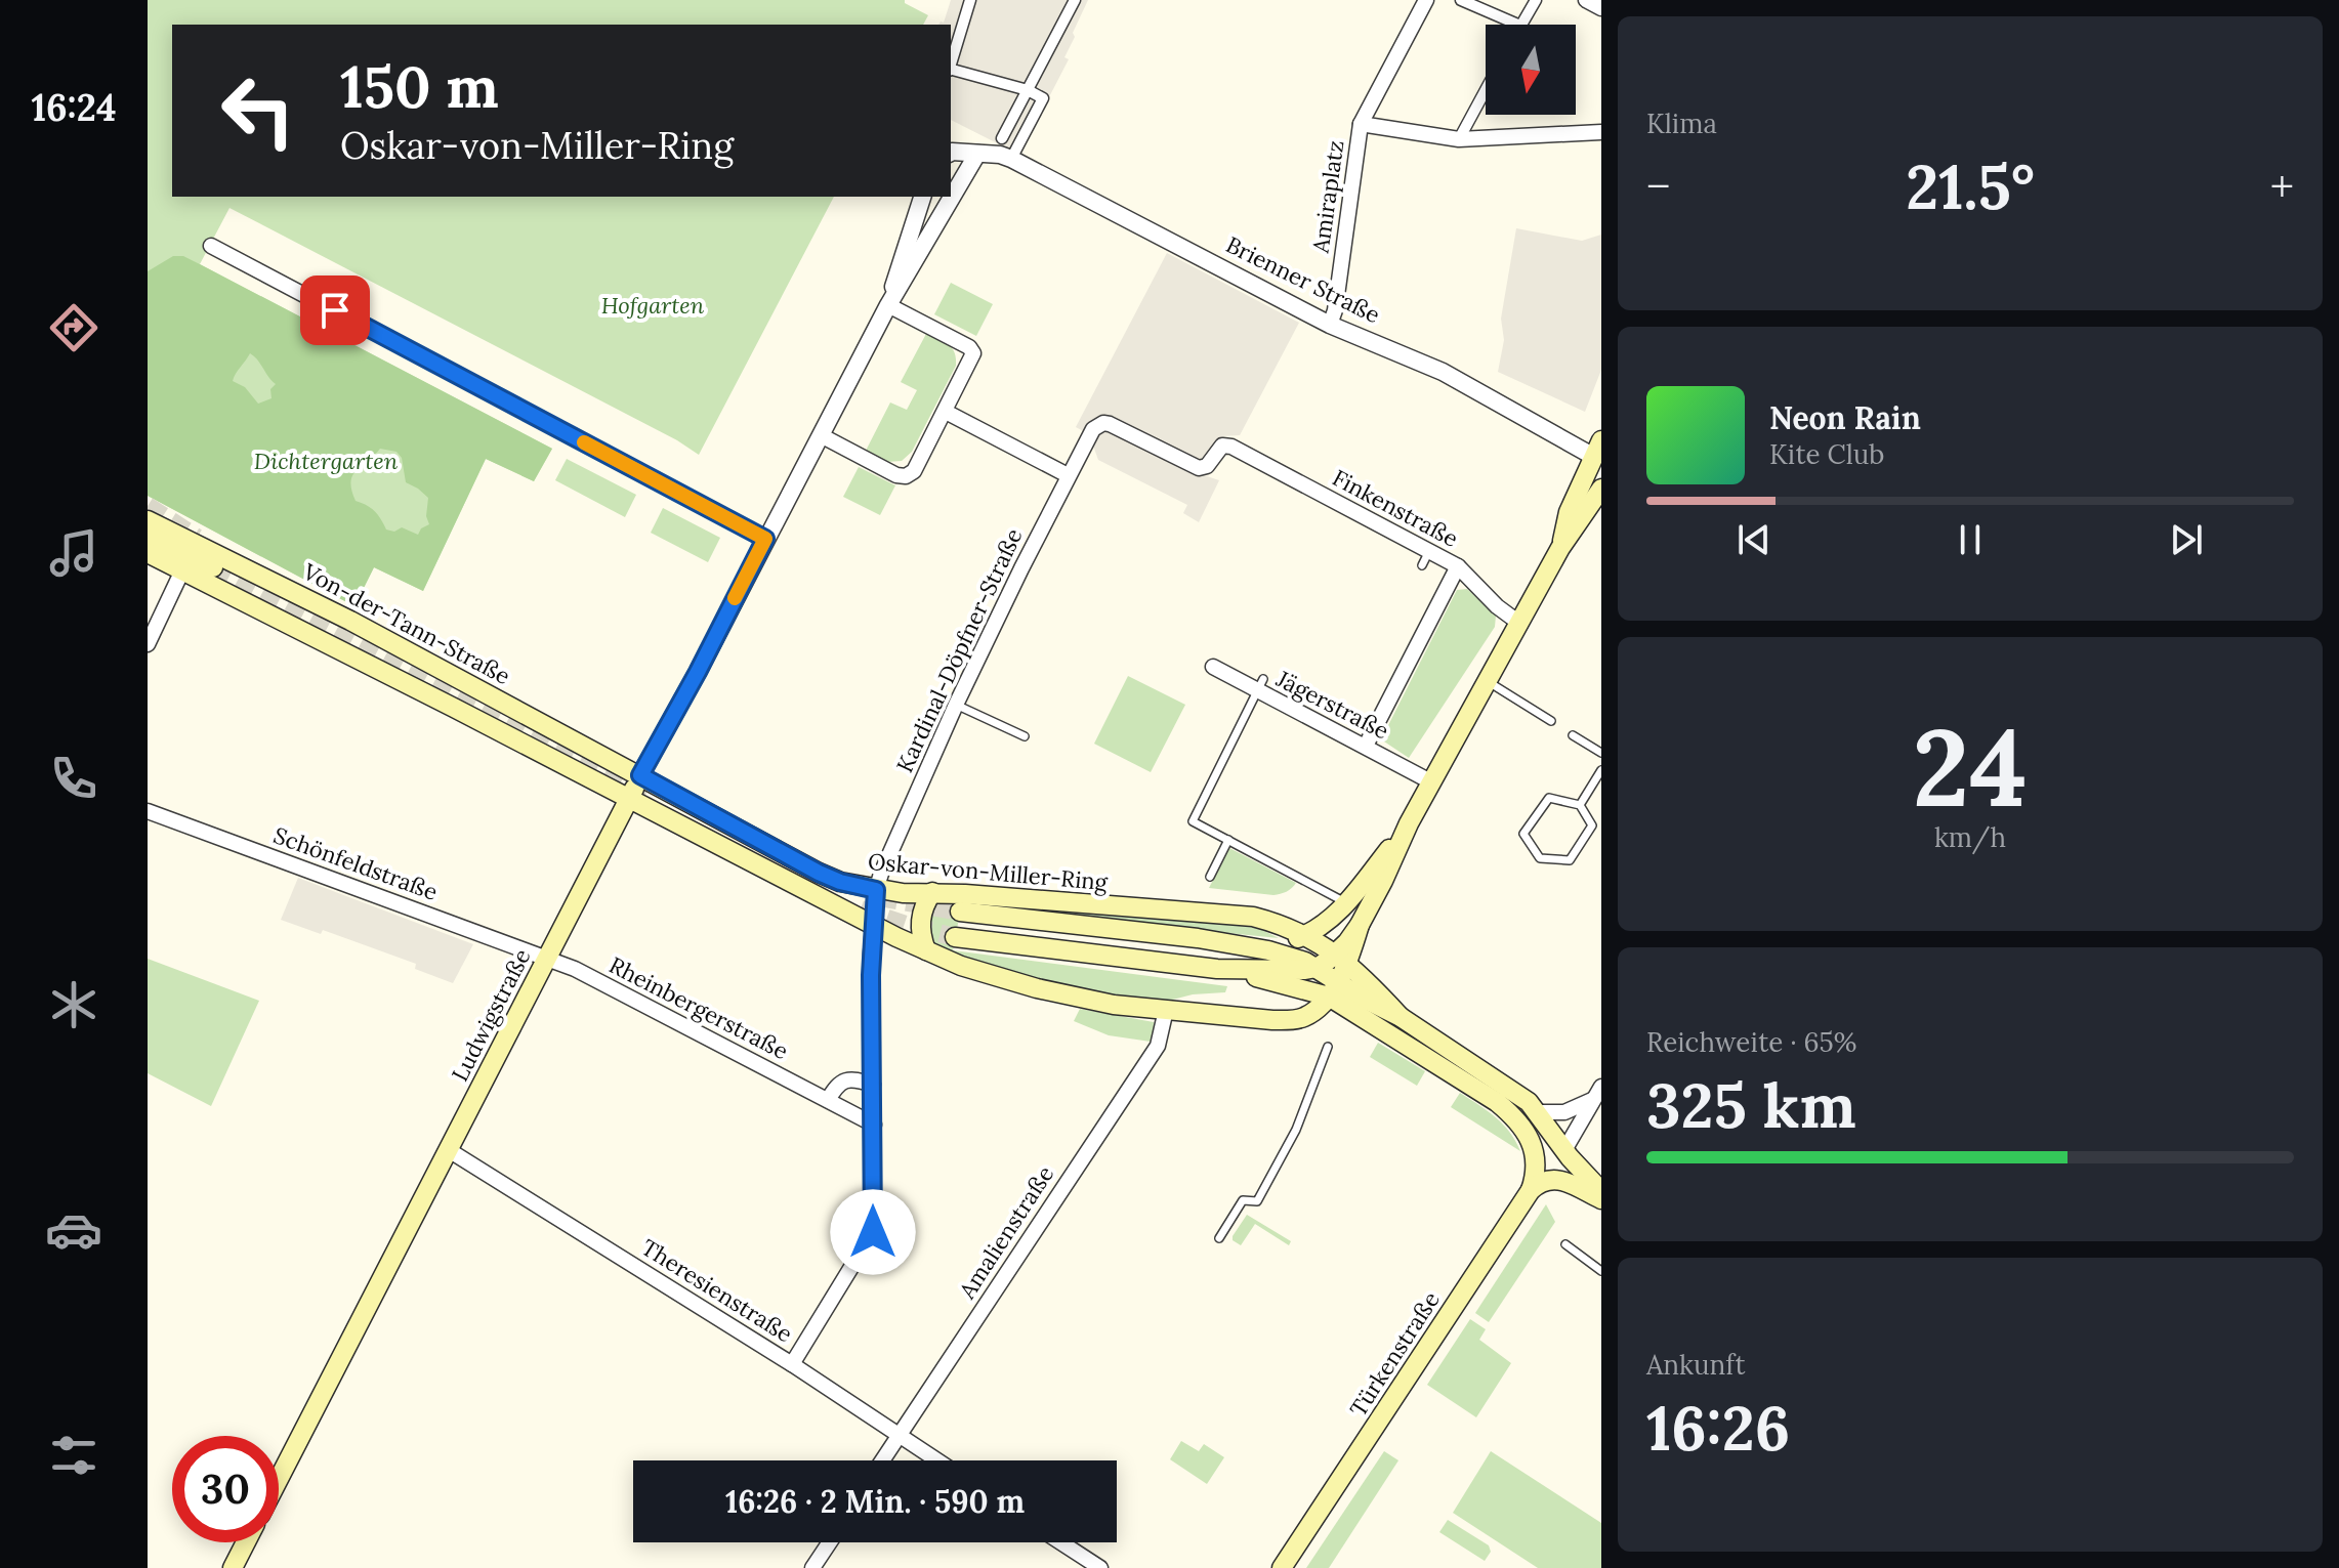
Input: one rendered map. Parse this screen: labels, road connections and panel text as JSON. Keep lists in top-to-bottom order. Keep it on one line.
{"streets":{"main road":["Von-der-Tann-Straße","Oskar-von-Miller-Ring","Ludwigstraße","Türkenstraße"],"street":["Amiraplatz","Brienner Straße","Finkenstraße","Kardinal-Döpfner-Straße","Jägerstraße","Schönfeldstraße","Rheinbergerstraße","Amalienstraße","Theresienstraße"]},"crossings":[["Amiraplatz","Brienner Straße"],["Brienner Straße","Oskar-von-Miller-Ring"],["Finkenstraße","Kardinal-Döpfner-Straße"],["Finkenstraße","Oskar-von-Miller-Ring"],["Von-der-Tann-Straße","Oskar-von-Miller-Ring"],["Von-der-Tann-Straße","Ludwigstraße"],["Kardinal-Döpfner-Straße","Oskar-von-Miller-Ring"],["Kardinal-Döpfner-Straße","Rheinbergerstraße"],["Kardinal-Döpfner-Straße","Theresienstraße"],["Jägerstraße","Oskar-von-Miller-Ring"],["Schönfeldstraße","Rheinbergerstraße"],["Schönfeldstraße","Ludwigstraße"],["Oskar-von-Miller-Ring","Ludwigstraße"],["Oskar-von-Miller-Ring","Amalienstraße"],["Rheinbergerstraße","Ludwigstraße"],["Ludwigstraße","Theresienstraße"],["Amalienstraße","Theresienstraße"]],"parks":["Hofgarten","Dichtergarten"],"north":"bottom","page":{"tabs":"16:24","tile":["Klima",["24","km/h"],["Reichweite · 65%","325 km"],["Ankunft","16:26"]],"turn":["150 m","Oskar-von-Miller-Ring"],"heat":["−","21.5°","+"],"song":["Neon Rain","Kite Club"],"limit":"30","trip":"16:26 · 2 Min. · 590 m"}}
